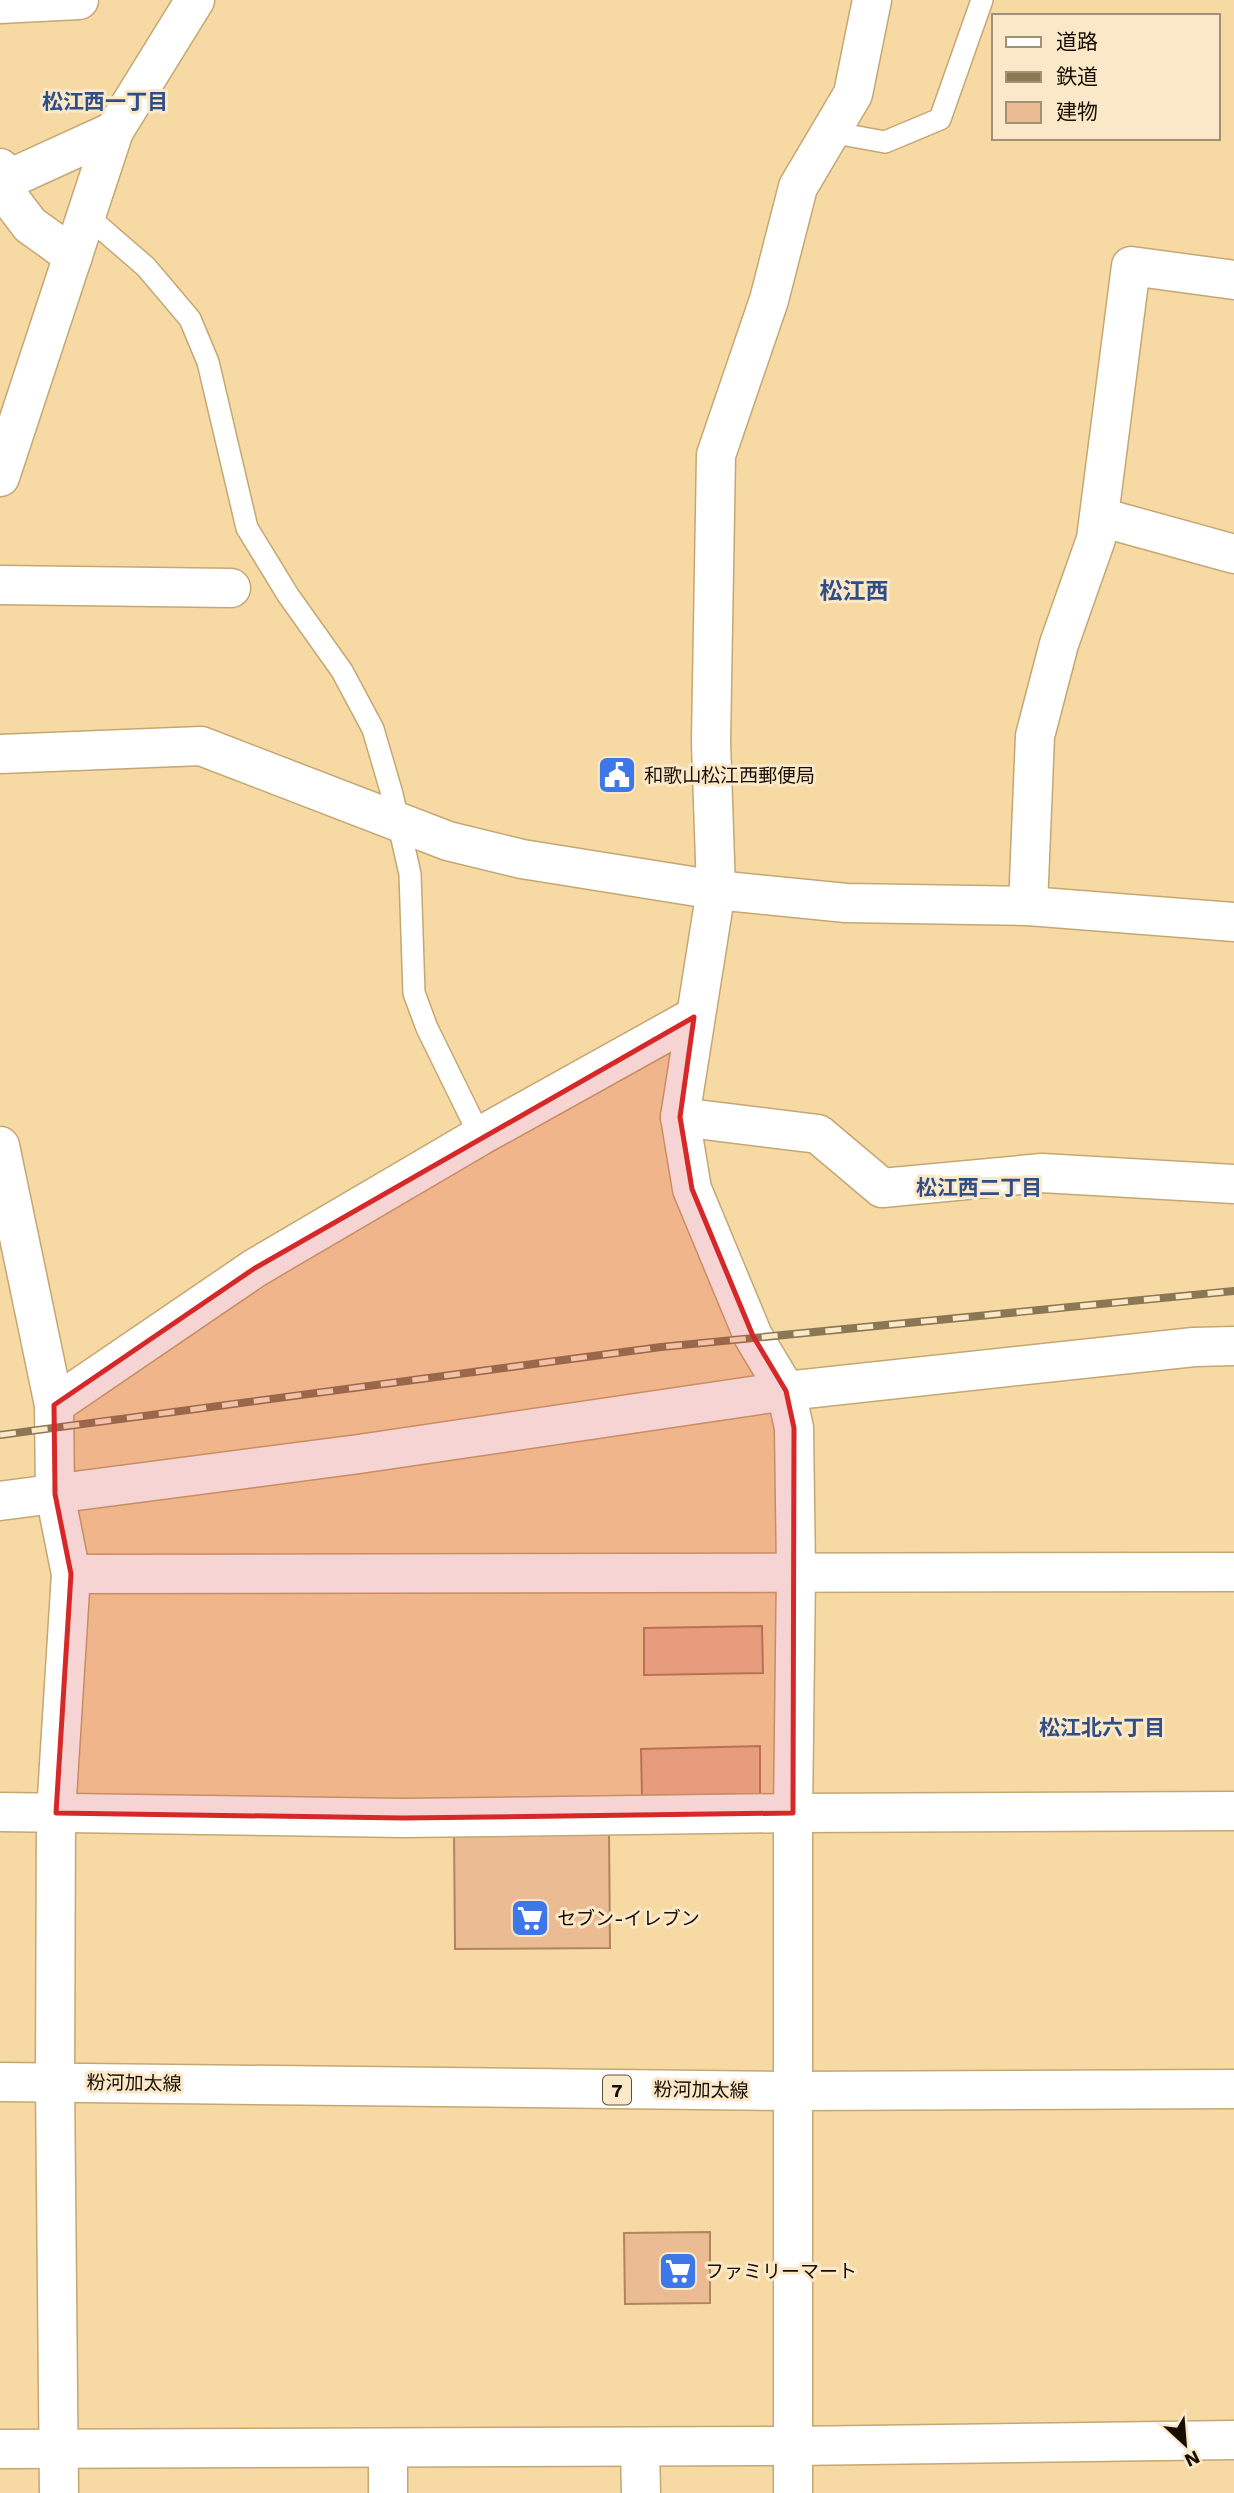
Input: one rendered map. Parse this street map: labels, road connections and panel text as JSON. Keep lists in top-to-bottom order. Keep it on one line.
{"streets":{"street":["粉河加太線","7"]},"districts":["松江西一丁目","松江西","松江西二丁目","松江北六丁目"],"places":{"public building":["和歌山松江西郵便局"],"supermarket":["セブン-イレブン","ファミリーマート"]},"legend":["道路","鉄道","建物"],"north":"bottom right"}
